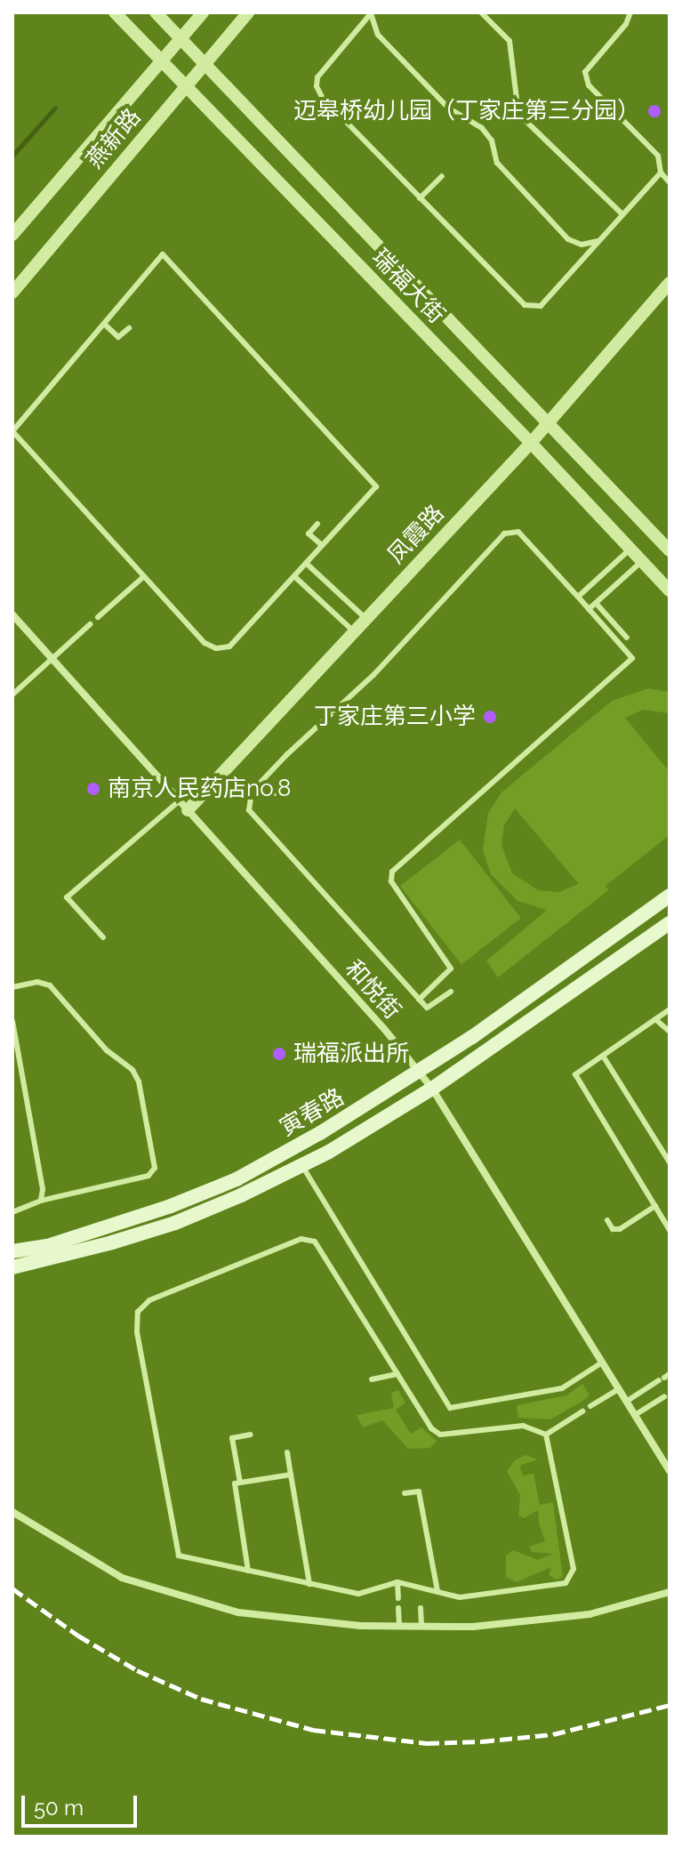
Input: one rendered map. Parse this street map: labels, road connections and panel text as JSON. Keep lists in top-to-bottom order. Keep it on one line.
{"streets":{"main road":["寅春路"],"street":["燕新路","瑞福大街","凤霞路","和悦街"]},"crossings":[["燕新路","瑞福大街"],["瑞福大街","凤霞路"],["凤霞路","和悦街"],["和悦街","寅春路"]],"places":["迈皋桥幼儿园（丁家庄第三分园）","丁家庄第三小学","南京人民药店no.8","瑞福派出所"],"scale_bar":"50 m"}
